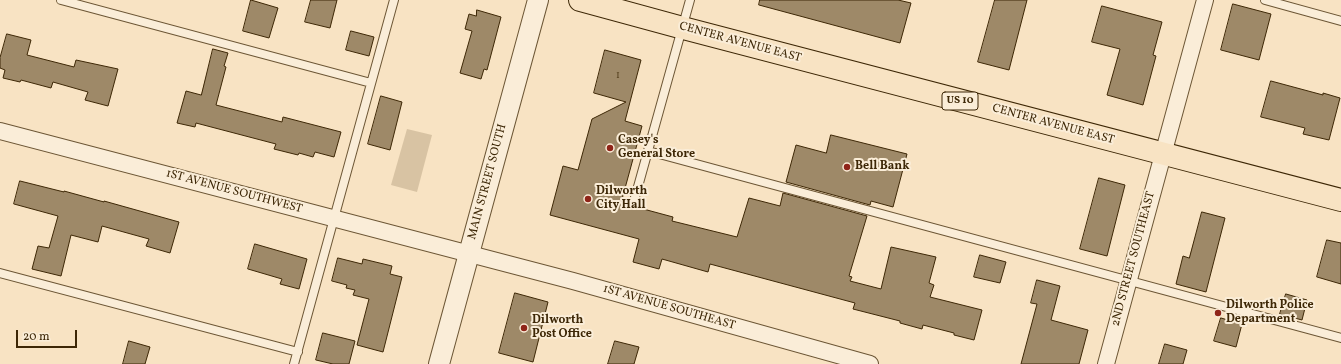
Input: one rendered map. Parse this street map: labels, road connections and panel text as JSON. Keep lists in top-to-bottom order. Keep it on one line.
{"streets":{"main road":["CENTER AVENUE EAST","US 10"],"street":["MAIN STREET SOUTH","1ST AVENUE SOUTHWEST","2ND STREET SOUTHEAST","1ST AVENUE SOUTHEAST"]},"crossings":[["CENTER AVENUE EAST","2ND STREET SOUTHEAST"],["MAIN STREET SOUTH","1ST AVENUE SOUTHWEST"],["MAIN STREET SOUTH","1ST AVENUE SOUTHEAST"],["1ST AVENUE SOUTHWEST","1ST AVENUE SOUTHEAST"]],"places":["Casey's General Store","Bell Bank","Dilworth City Hall","Dilworth Police Department","Dilworth Post Office"],"house_numbers":["1"],"scale_bar":"20 m"}
